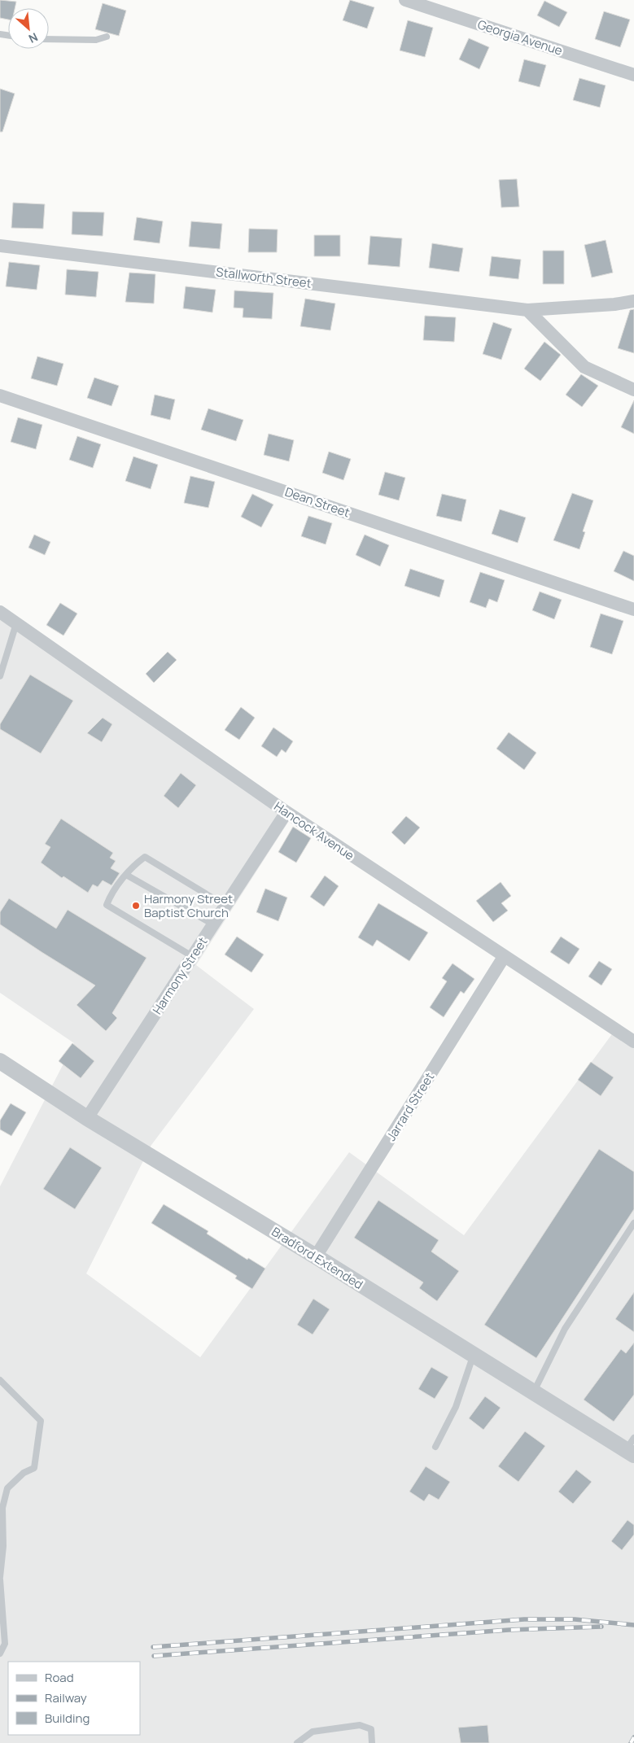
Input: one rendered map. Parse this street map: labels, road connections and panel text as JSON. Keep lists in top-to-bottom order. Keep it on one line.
{"streets":{"street":["Georgia Avenue","Stallworth Street","Dean Street","Hancock Avenue","Harmony Street","Jarrard Street","Bradford Extended"]},"crossings":[["Hancock Avenue","Harmony Street"],["Hancock Avenue","Jarrard Street"],["Harmony Street","Bradford Extended"],["Jarrard Street","Bradford Extended"]],"places":["Harmony Street Baptist Church"],"legend":["Road","Railway","Building"],"north":"bottom right"}
